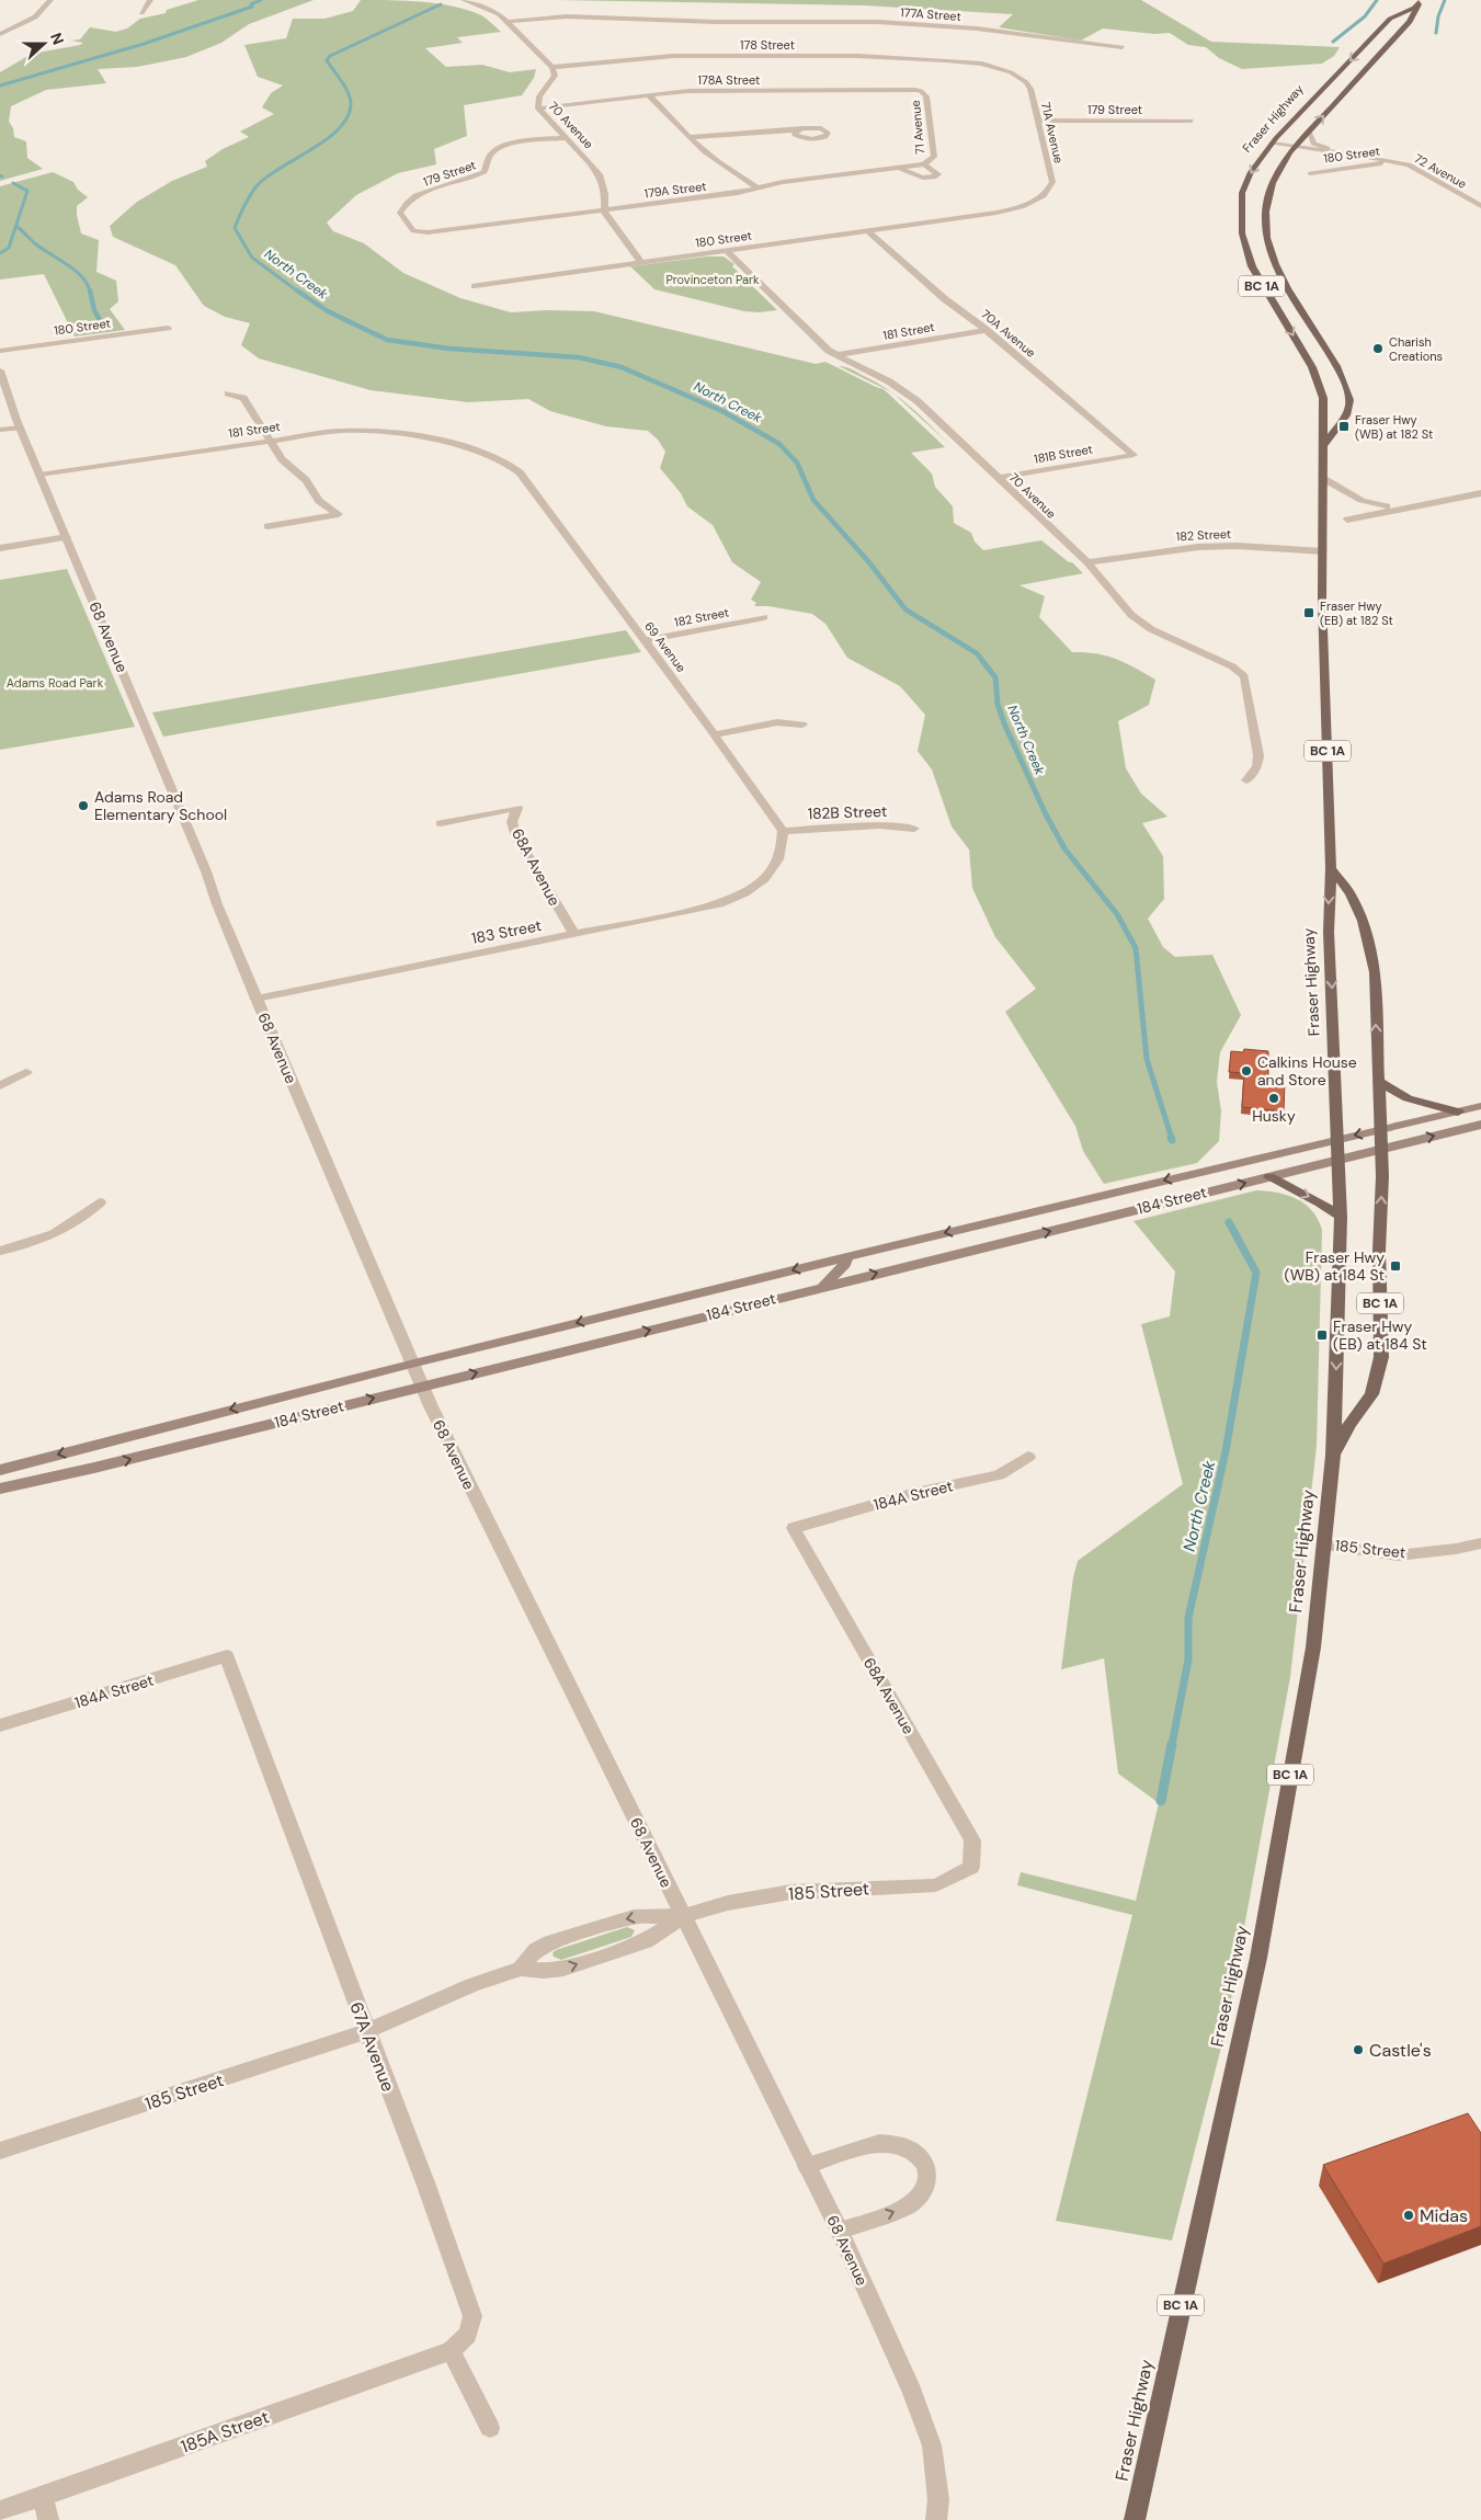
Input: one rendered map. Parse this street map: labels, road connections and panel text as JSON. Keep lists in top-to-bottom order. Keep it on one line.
{"streets":{"main road":["Fraser Highway","BC 1A","184 Street"],"street":["177A Street","178 Street","178A Street","179 Street","70 Avenue","71 Avenue","71A Avenue","180 Street","72 Avenue","179A Street","181 Street","70A Avenue","181B Street","182 Street","68 Avenue","69 Avenue","182B Street","68A Avenue","183 Street","184A Street","185 Street","67A Avenue","185A Street"]},"crossings":[["178 Street","70 Avenue"],["178 Street","71A Avenue"],["178A Street","70 Avenue"],["178A Street","71 Avenue"],["179 Street","70 Avenue"],["179 Street","71A Avenue"],["179 Street","179A Street"],["Fraser Highway","72 Avenue"],["Fraser Highway","182 Street"],["Fraser Highway","184 Street"],["Fraser Highway","185 Street"],["70 Avenue","180 Street"],["70 Avenue","179A Street"],["70 Avenue","181 Street"],["70 Avenue","181B Street"],["70 Avenue","182 Street"],["71 Avenue","179A Street"],["71A Avenue","180 Street"],["180 Street","72 Avenue"],["180 Street","70A Avenue"],["181 Street","70A Avenue"],["181 Street","68 Avenue"],["181 Street","69 Avenue"],["70A Avenue","181B Street"],["182 Street","69 Avenue"],["68 Avenue","183 Street"],["68 Avenue","184 Street"],["68 Avenue","185 Street"],["69 Avenue","182B Street"],["69 Avenue","183 Street"],["182B Street","183 Street"],["68A Avenue","183 Street"],["68A Avenue","184A Street"],["68A Avenue","185 Street"],["184A Street","67A Avenue"],["185 Street","67A Avenue"],["67A Avenue","185A Street"]],"water":["North Creek"],"parks":["Provinceton Park","Adams Road Park"],"places":{"other":["Charish Creations","Adams Road Elementary School","Calkins House and Store","Husky","Castle's","Midas"],"transit":["Fraser Hwy (WB) at 182 St","Fraser Hwy (EB) at 182 St","Fraser Hwy (WB) at 184 St","Fraser Hwy (EB) at 184 St"]},"north":"right"}
